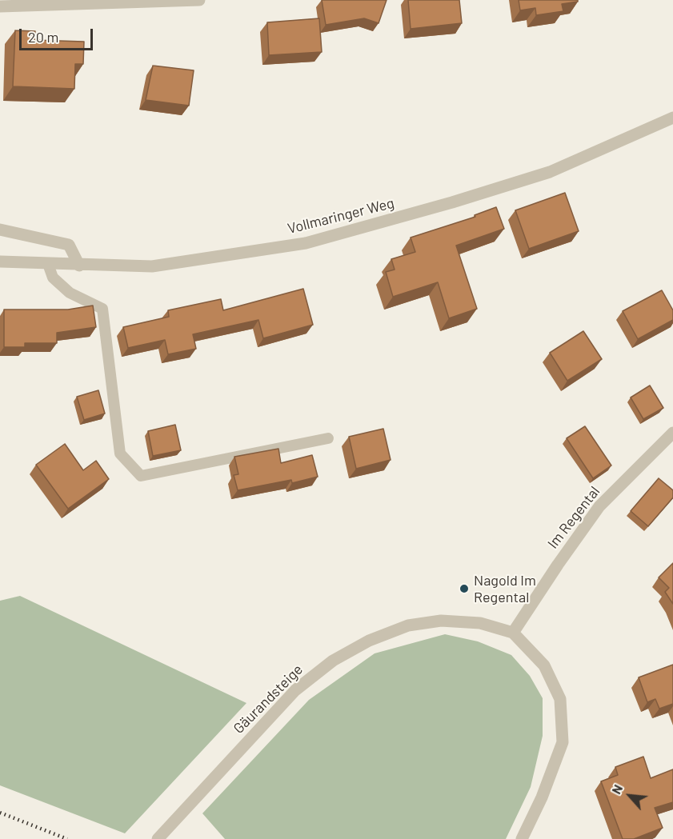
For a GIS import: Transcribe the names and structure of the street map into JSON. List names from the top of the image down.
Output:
{
  "streets": {
    "street": ["Vollmaringer Weg", "Im Regental", "Gäurandsteige"]
  },
  "crossings": [
    ["Im Regental", "Gäurandsteige"]
  ],
  "places": ["Nagold Im Regental"],
  "scale_bar": "20 m",
  "north": "top left"
}
